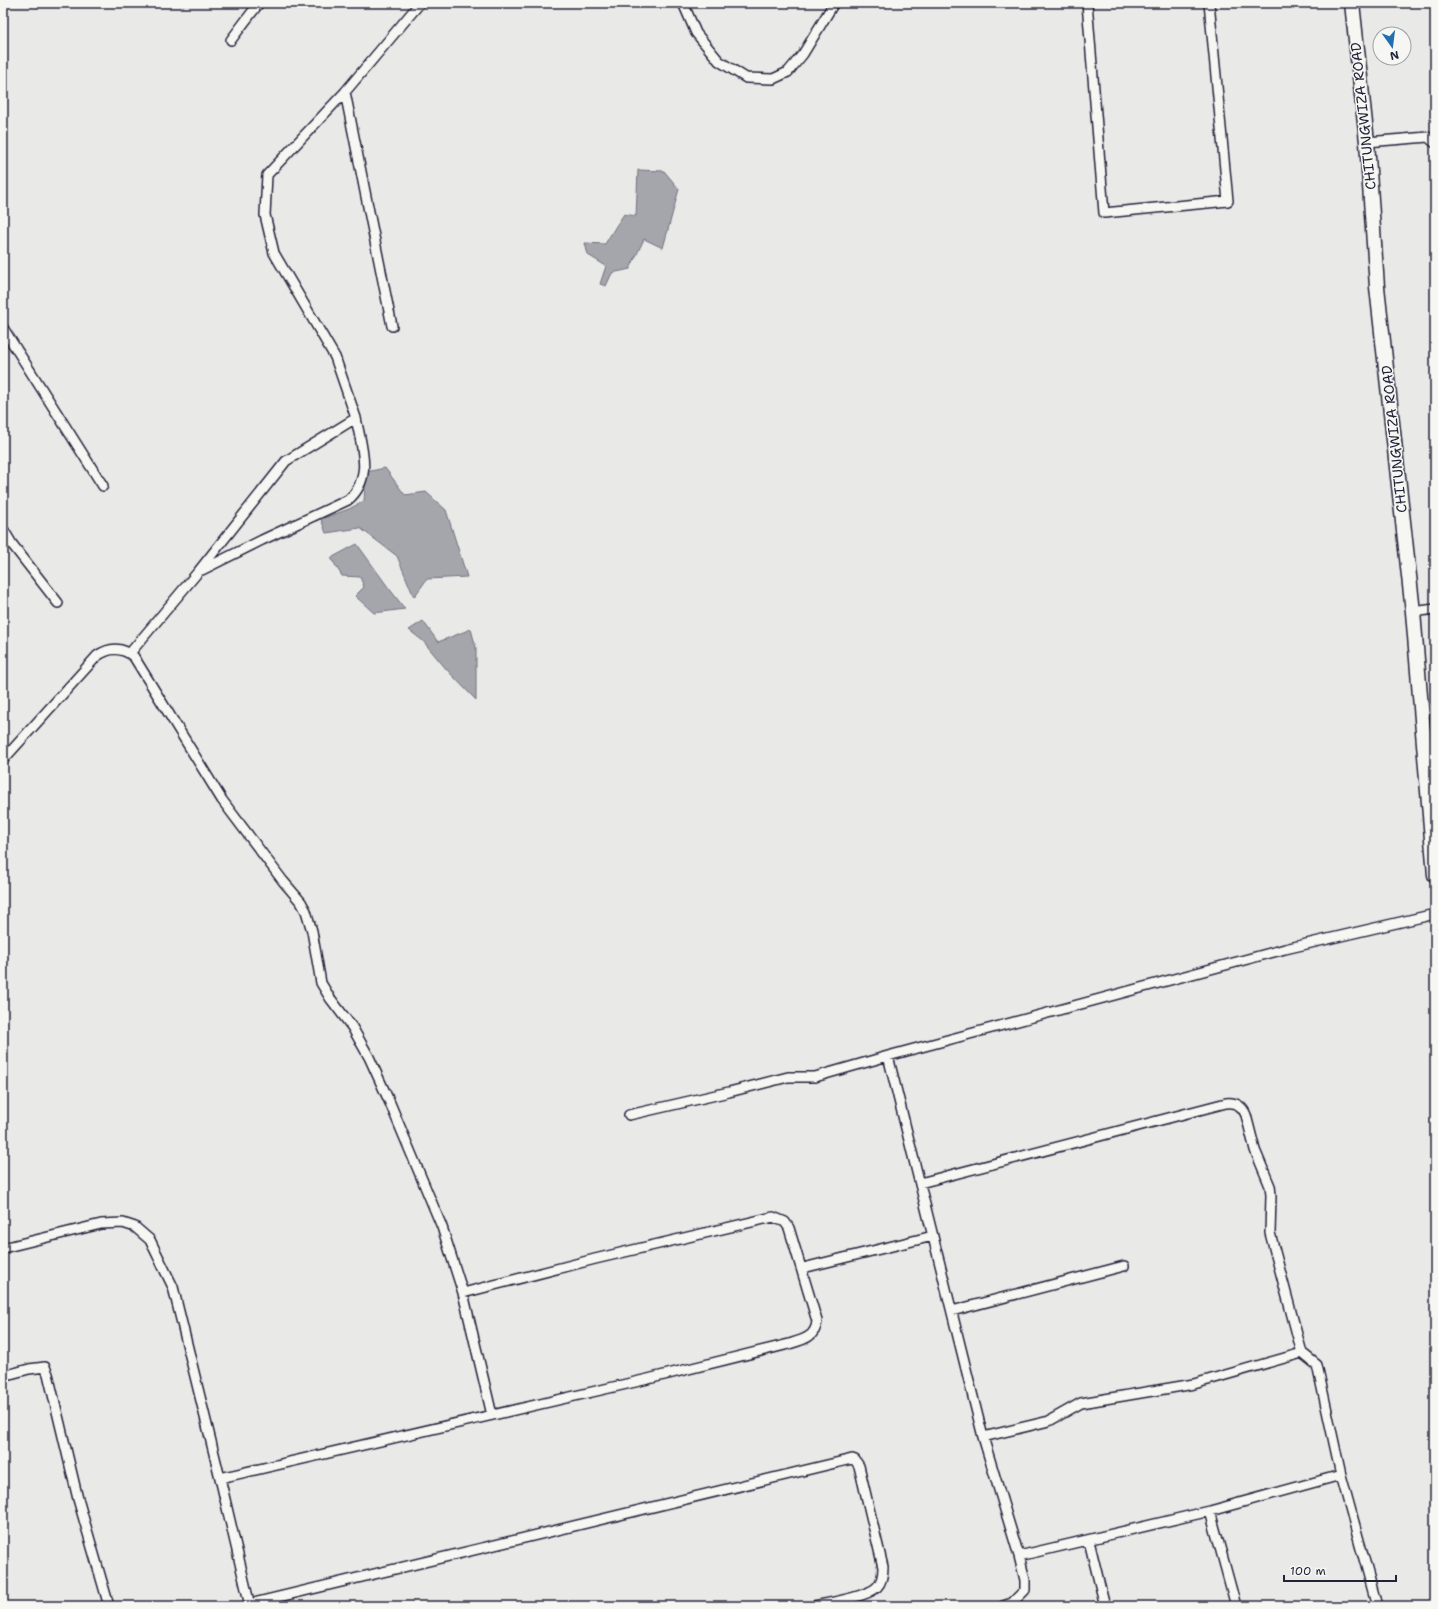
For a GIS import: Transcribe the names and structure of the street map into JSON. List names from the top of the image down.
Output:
{
  "streets": {
    "main road": ["CHITUNGWIZA ROAD"]
  },
  "scale_bar": "100 m",
  "north": "bottom"
}
